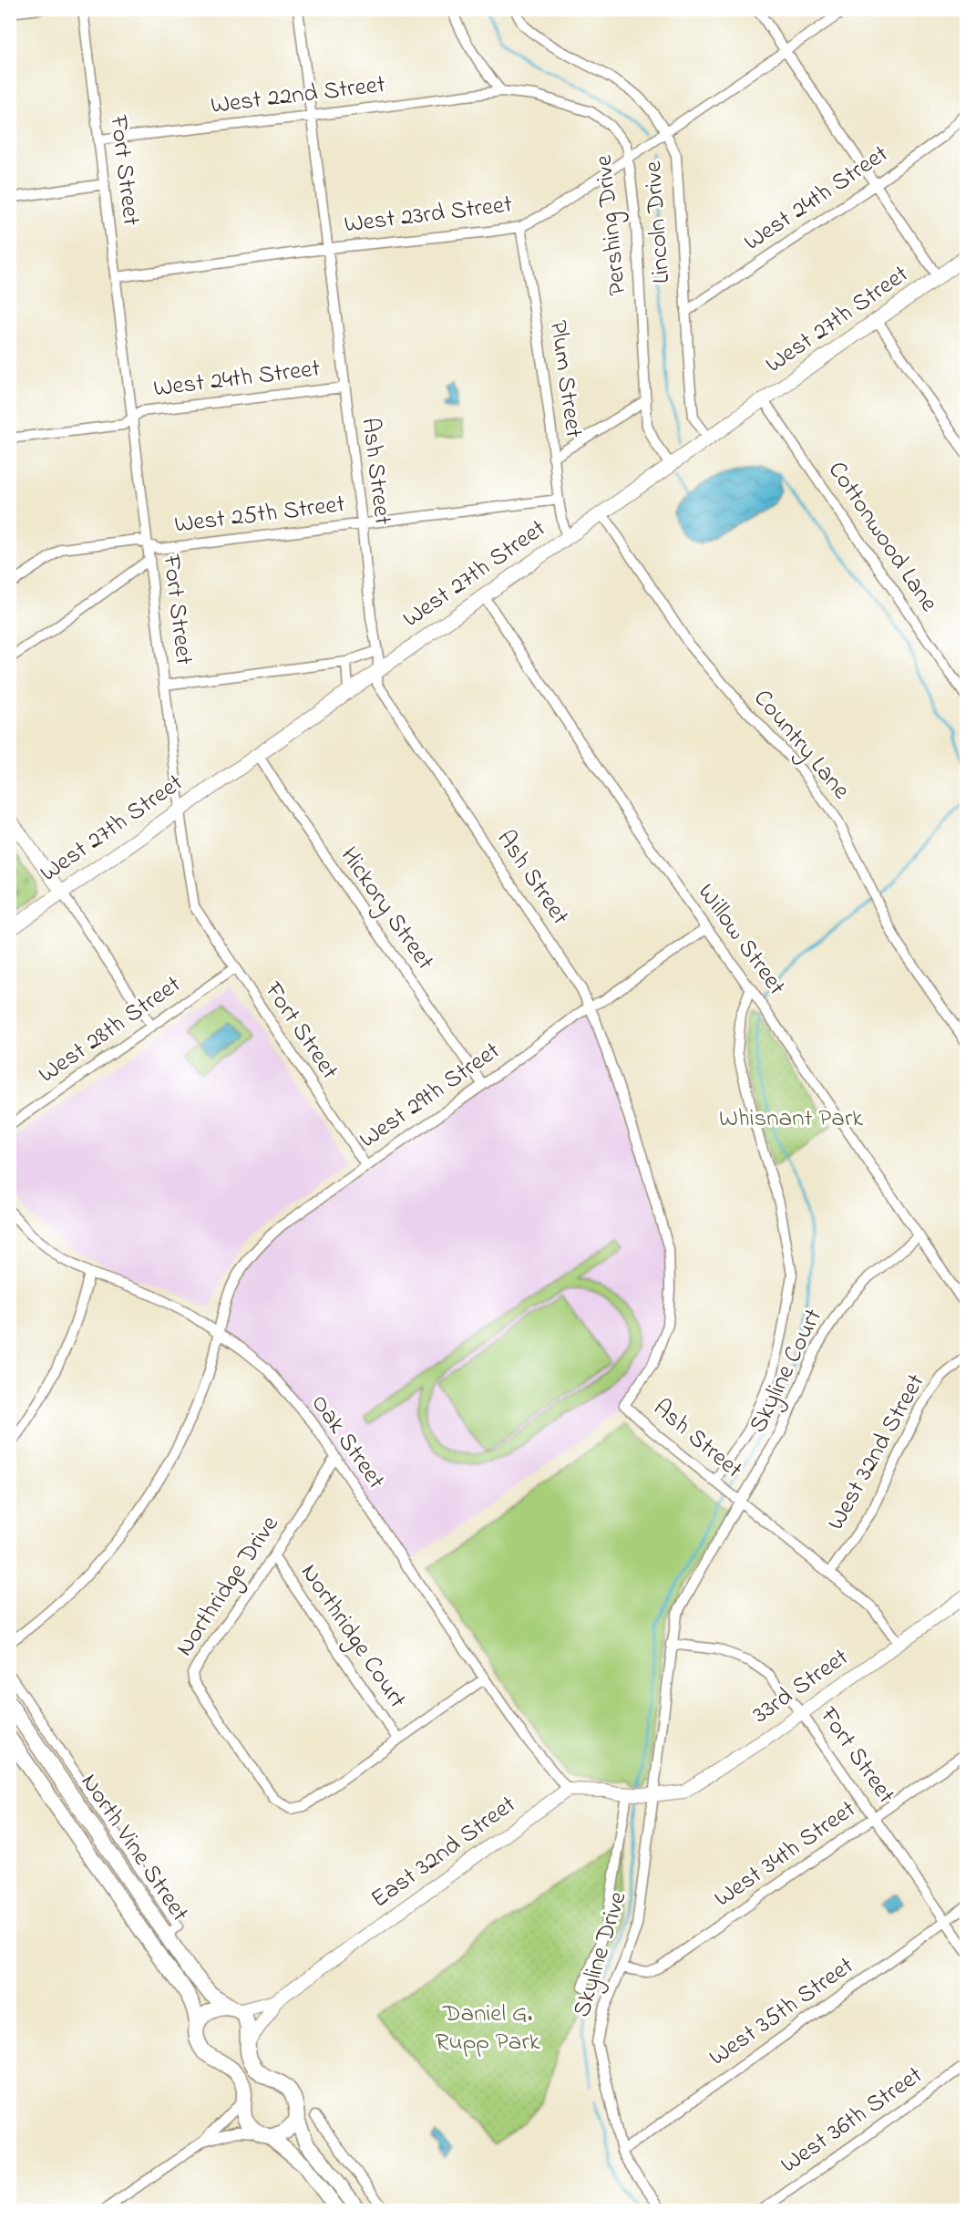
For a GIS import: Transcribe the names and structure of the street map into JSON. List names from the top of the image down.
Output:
{
  "streets": {
    "main road": ["West 27th Street", "North Vine Street"],
    "street": [
      "West 22nd Street",
      "Fort Street",
      "West 24th Street",
      "West 23rd Street",
      "Lincoln Drive",
      "Pershing Drive",
      "Plum Street",
      "Ash Street",
      "West 25th Street",
      "Cottonwood Lane",
      "Country Lane",
      "Hickory Street",
      "Willow Street",
      "West 28th Street",
      "West 29th Street",
      "Skyline Court",
      "Oak Street",
      "West 32nd Street",
      "Northridge Drive",
      "Northridge Court",
      "33rd Street",
      "East 32nd Street",
      "West 34th Street",
      "Skyline Drive",
      "West 35th Street",
      "West 36th Street"
    ]
  },
  "crossings": [
    ["West 22nd Street", "Fort Street"],
    ["West 22nd Street", "Pershing Drive"],
    ["West 22nd Street", "Ash Street"],
    ["Fort Street", "West 24th Street"],
    ["Fort Street", "West 23rd Street"],
    ["Fort Street", "West 27th Street"],
    ["Fort Street", "West 25th Street"],
    ["Fort Street", "West 28th Street"],
    ["Fort Street", "West 29th Street"],
    ["Fort Street", "Skyline Court"],
    ["Fort Street", "33rd Street"],
    ["Fort Street", "West 34th Street"],
    ["Fort Street", "West 35th Street"],
    ["West 24th Street", "Lincoln Drive"],
    ["West 24th Street", "Ash Street"],
    ["West 23rd Street", "Lincoln Drive"],
    ["West 23rd Street", "Pershing Drive"],
    ["West 23rd Street", "Plum Street"],
    ["West 23rd Street", "Ash Street"],
    ["Lincoln Drive", "West 27th Street"],
    ["Pershing Drive", "West 27th Street"],
    ["West 27th Street", "Plum Street"],
    ["West 27th Street", "Ash Street"],
    ["West 27th Street", "Cottonwood Lane"],
    ["West 27th Street", "Country Lane"],
    ["West 27th Street", "Hickory Street"],
    ["West 27th Street", "Willow Street"],
    ["Plum Street", "West 25th Street"],
    ["Ash Street", "West 25th Street"],
    ["Ash Street", "West 29th Street"],
    ["Ash Street", "Skyline Court"],
    ["Ash Street", "West 32nd Street"],
    ["Ash Street", "33rd Street"],
    ["Hickory Street", "West 29th Street"],
    ["Willow Street", "West 29th Street"],
    ["Willow Street", "Skyline Court"],
    ["West 29th Street", "Oak Street"],
    ["Skyline Court", "33rd Street"],
    ["Skyline Court", "Skyline Drive"],
    ["Oak Street", "Northridge Drive"],
    ["Oak Street", "East 32nd Street"],
    ["Northridge Drive", "Northridge Court"],
    ["33rd Street", "Skyline Drive"],
    ["North Vine Street", "East 32nd Street"],
    ["West 34th Street", "Skyline Drive"],
    ["Skyline Drive", "West 35th Street"]
  ],
  "parks": ["Whisnant Park", "Daniel G. Rupp Park"]
}
